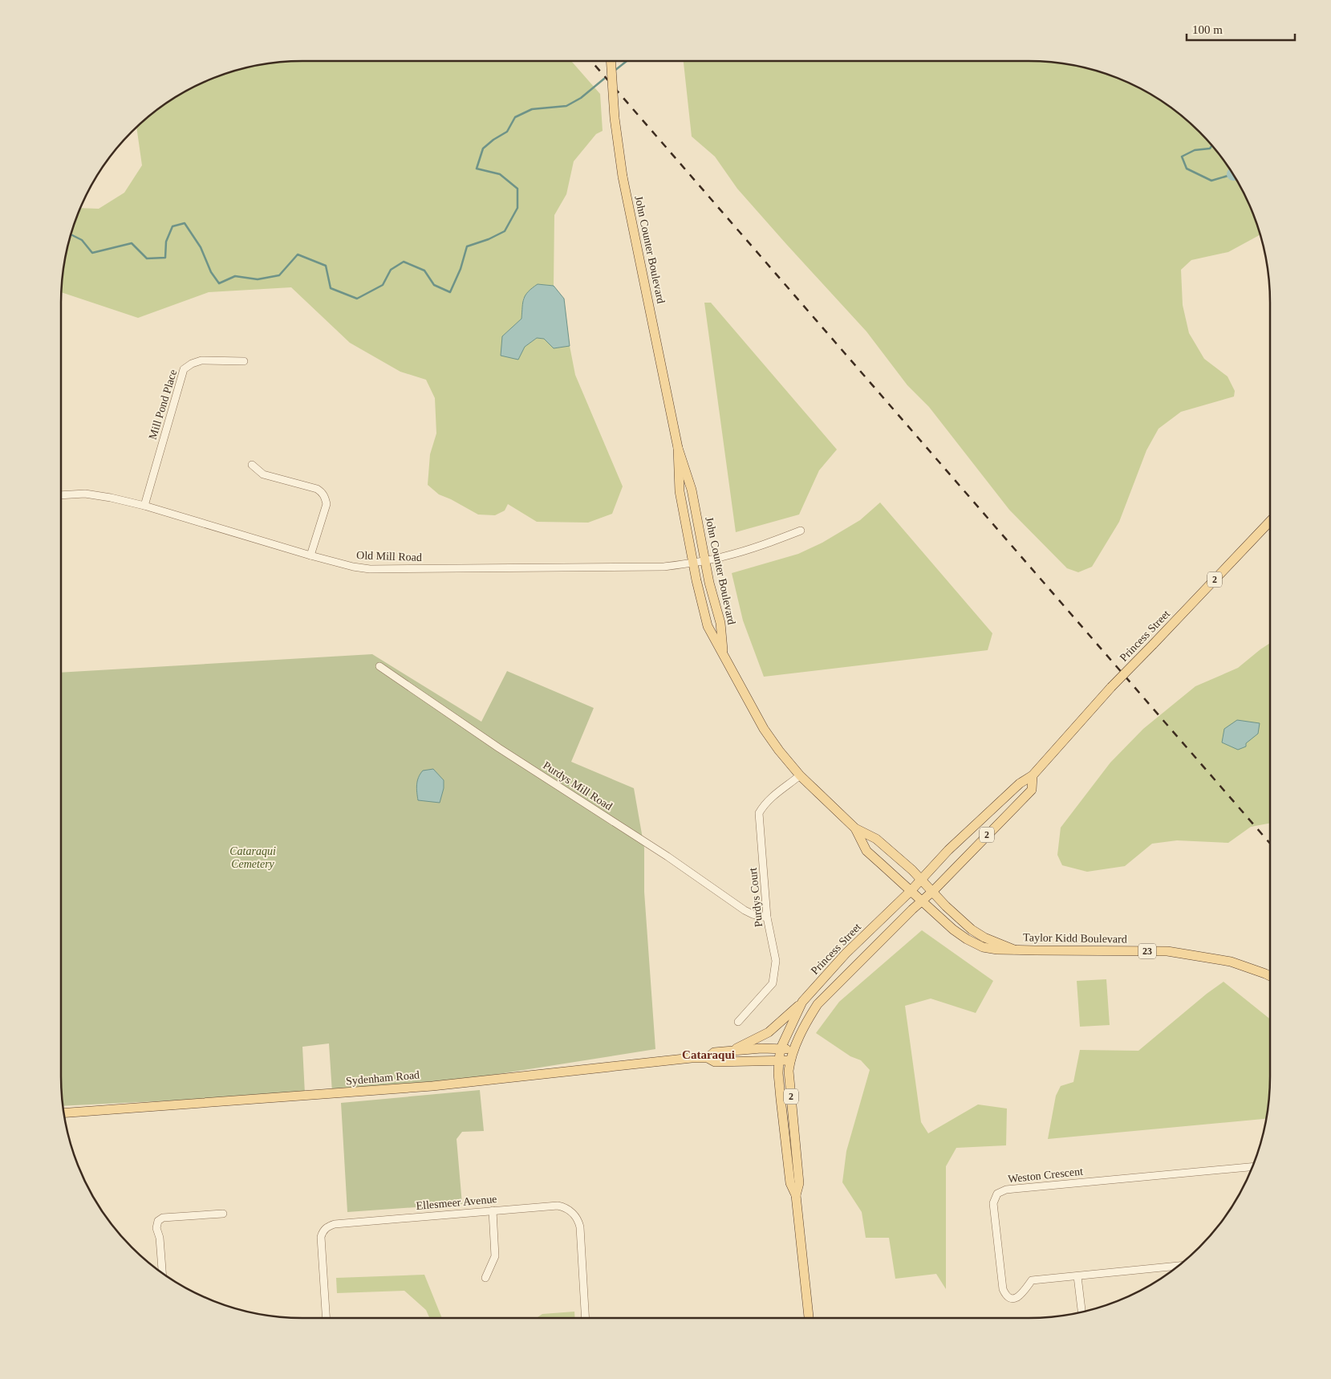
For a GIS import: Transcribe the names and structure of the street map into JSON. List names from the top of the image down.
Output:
{
  "streets": {
    "main road": [
      "John Counter Boulevard",
      "2",
      "Princess Street",
      "Taylor Kidd Boulevard",
      "23",
      "Sydenham Road"
    ],
    "street": [
      "Mill Pond Place",
      "Old Mill Road",
      "Purdys Mill Road",
      "Purdys Court",
      "Weston Crescent",
      "Ellesmeer Avenue"
    ]
  },
  "crossings": [
    ["John Counter Boulevard", "Old Mill Road"],
    ["John Counter Boulevard", "Princess Street"],
    ["John Counter Boulevard", "Purdys Court"],
    ["John Counter Boulevard", "Taylor Kidd Boulevard"],
    ["Mill Pond Place", "Old Mill Road"],
    ["Princess Street", "Taylor Kidd Boulevard"],
    ["Princess Street", "Sydenham Road"],
    ["Purdys Mill Road", "Purdys Court"]
  ],
  "districts": ["Cataraqui"],
  "parks": ["Cataraqui Cemetery"],
  "scale_bar": "100 m"
}
